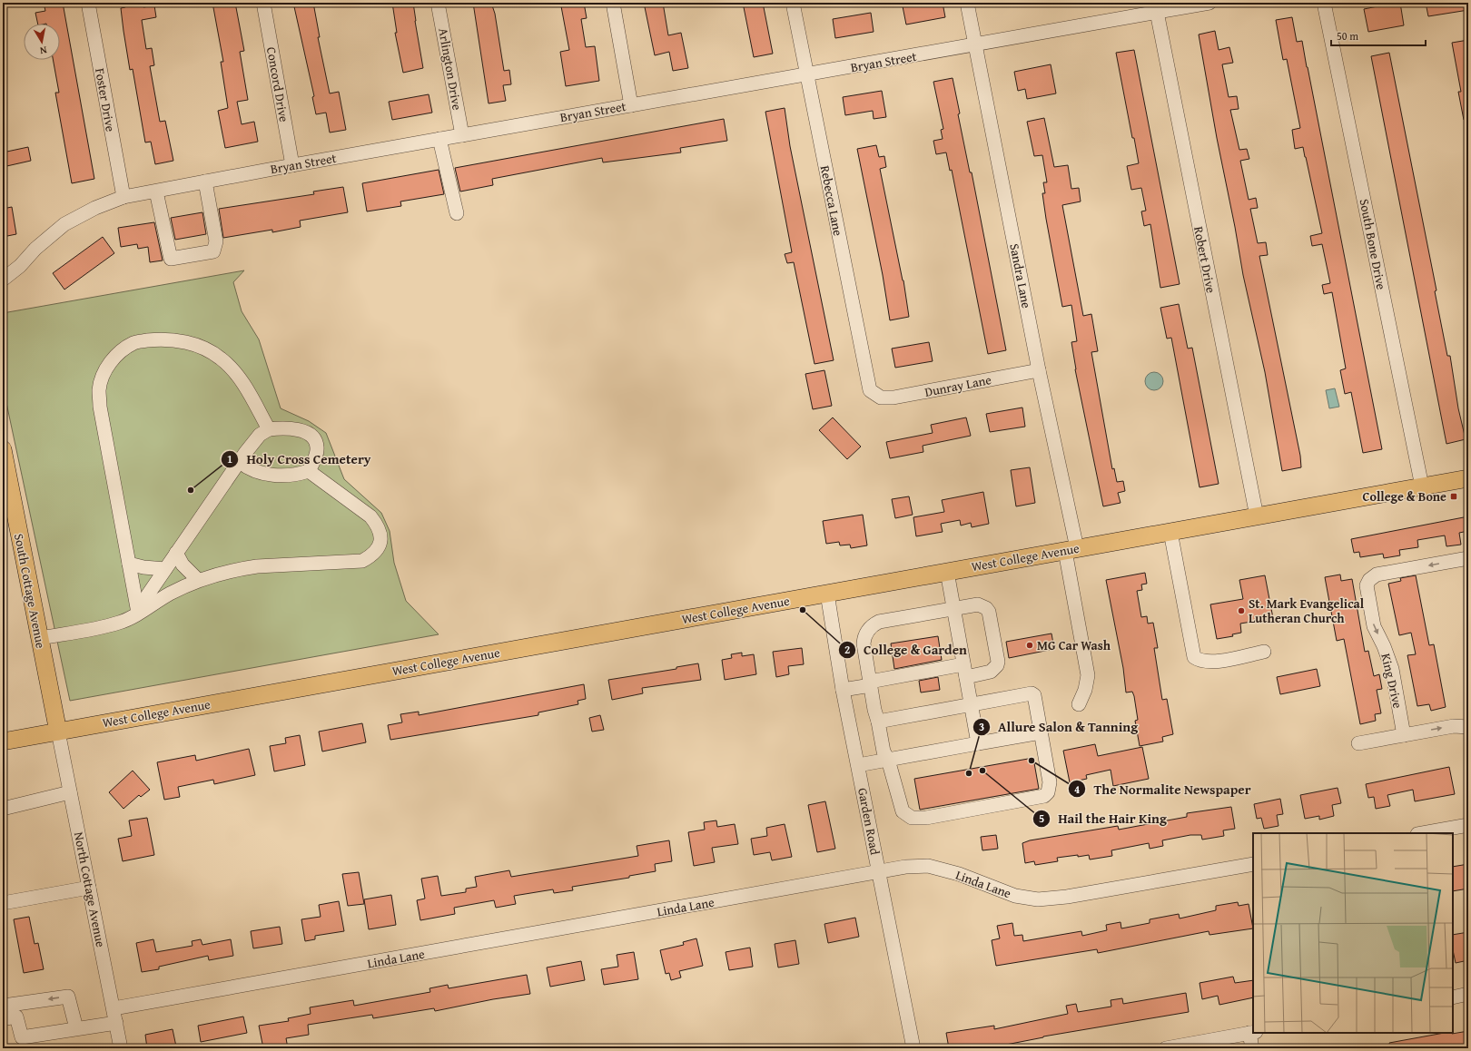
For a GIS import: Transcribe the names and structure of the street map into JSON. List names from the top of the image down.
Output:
{
  "streets": {
    "main road": ["West College Avenue", "South Cottage Avenue"],
    "street": [
      "Bryan Street",
      "Arlington Drive",
      "Concord Drive",
      "Foster Drive",
      "Rebecca Lane",
      "South Bone Drive",
      "Robert Drive",
      "Sandra Lane",
      "Dunray Lane",
      "King Drive",
      "Garden Road",
      "Linda Lane",
      "North Cottage Avenue"
    ]
  },
  "crossings": [
    ["Bryan Street", "Arlington Drive"],
    ["Bryan Street", "Concord Drive"],
    ["Bryan Street", "Foster Drive"],
    ["Bryan Street", "Rebecca Lane"],
    ["Bryan Street", "Robert Drive"],
    ["Bryan Street", "Sandra Lane"],
    ["Rebecca Lane", "Dunray Lane"],
    ["South Bone Drive", "West College Avenue"],
    ["Robert Drive", "West College Avenue"],
    ["Sandra Lane", "Dunray Lane"],
    ["Sandra Lane", "West College Avenue"],
    ["West College Avenue", "South Cottage Avenue"],
    ["West College Avenue", "Garden Road"],
    ["West College Avenue", "North Cottage Avenue"],
    ["South Cottage Avenue", "North Cottage Avenue"],
    ["Garden Road", "Linda Lane"],
    ["Linda Lane", "North Cottage Avenue"]
  ],
  "places": {
    "other": [
      "Holy Cross Cemetery",
      "College & Garden",
      "St. Mark Evangelical Lutheran Church",
      "MG Car Wash",
      "The Normalite Newspaper",
      "Hail the Hair King",
      "Allure Salon & Tanning"
    ],
    "transit": ["College & Bone"]
  },
  "scale_bar": "50 m",
  "north": "bottom"
}
